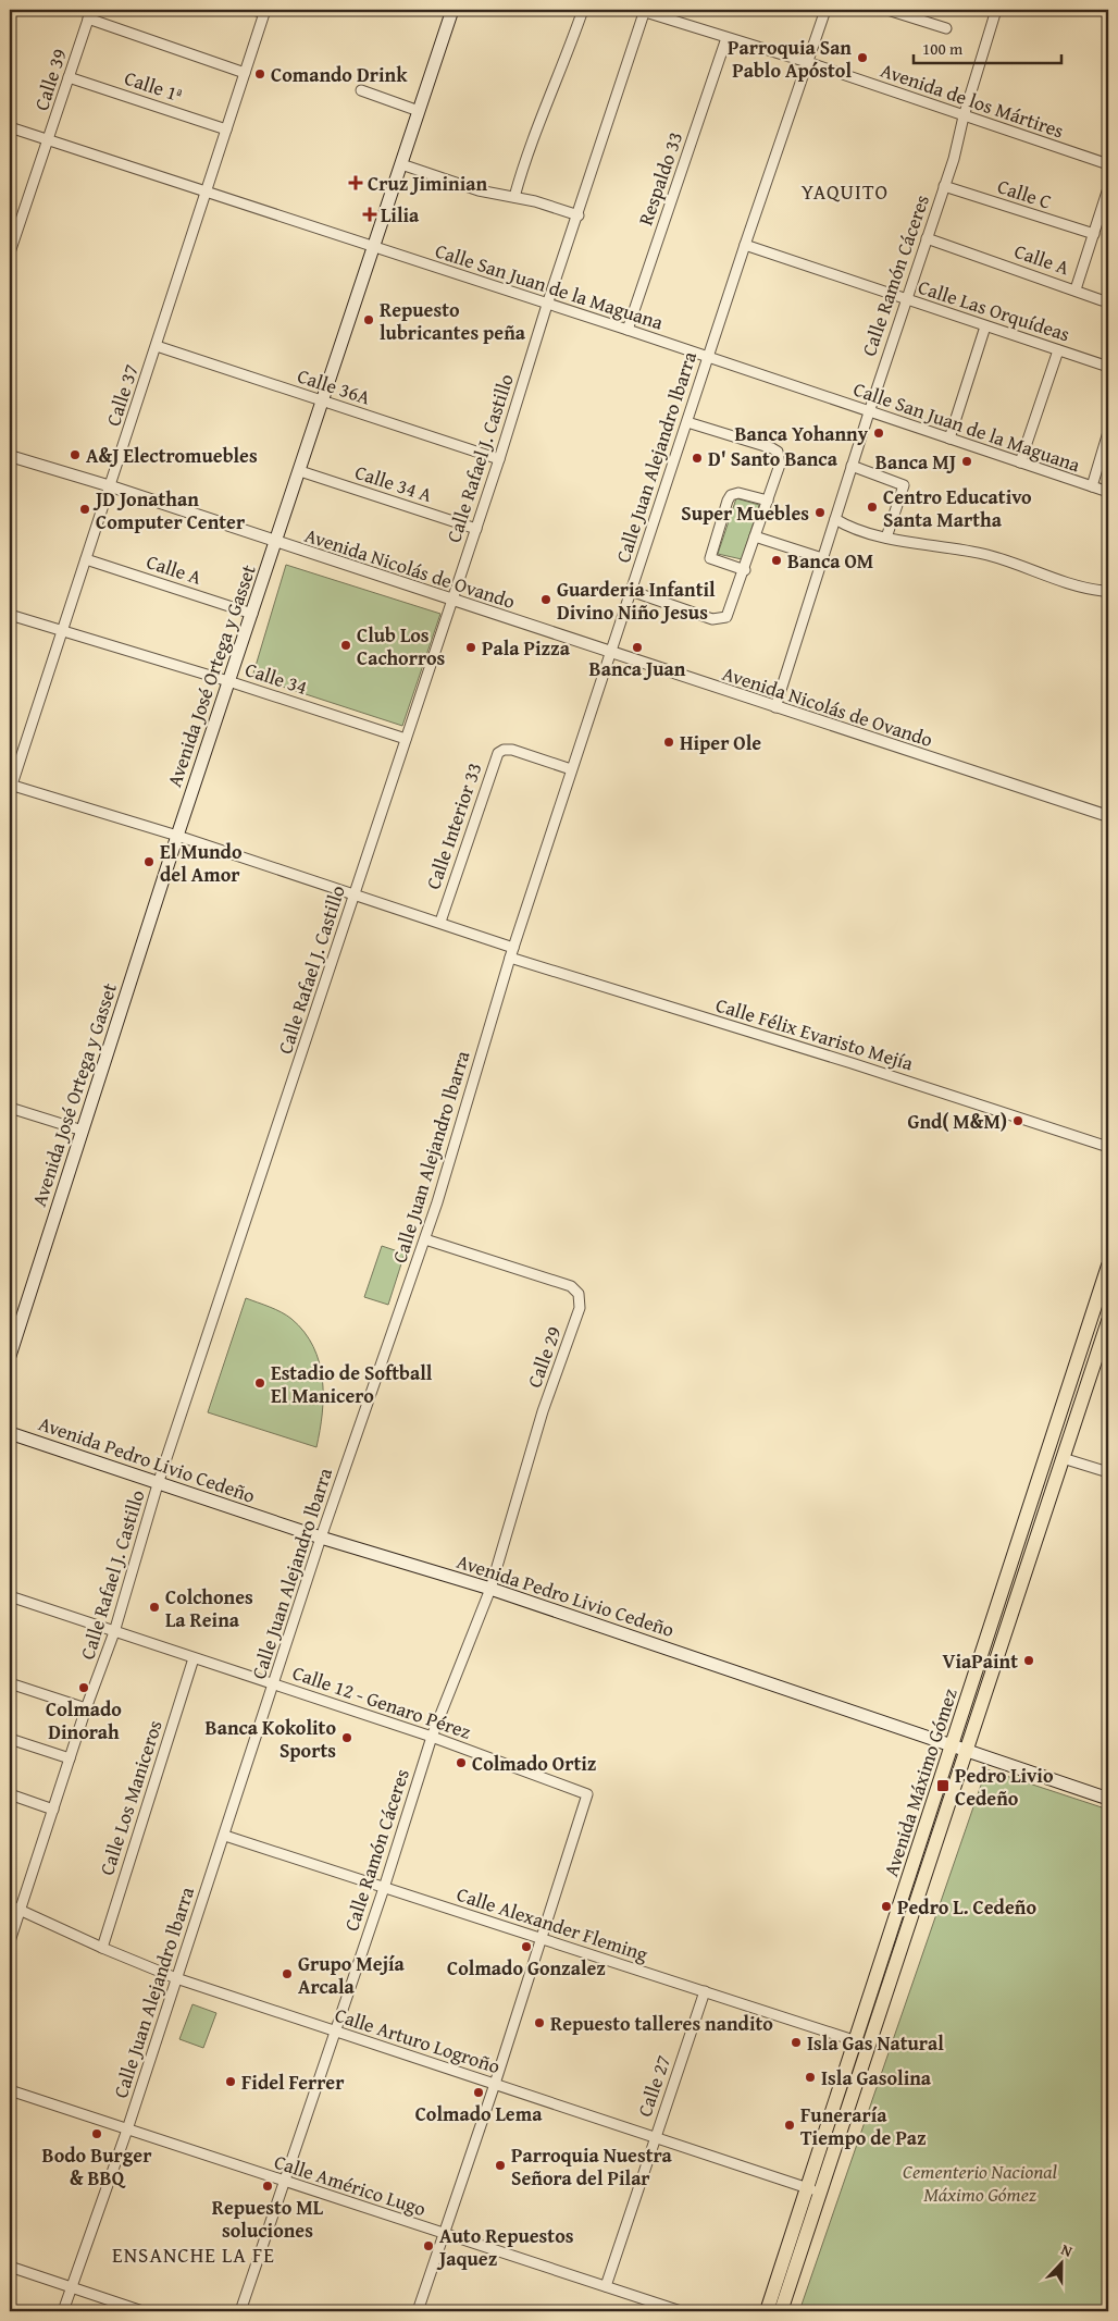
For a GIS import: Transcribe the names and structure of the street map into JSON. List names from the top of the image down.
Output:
{
  "streets": {
    "main road": ["Avenida José Ortega y Gasset", "Avenida Pedro Livio Cedeño", "Avenida Máximo Gómez"],
    "street": [
      "Calle 39",
      "Calle 1ª",
      "Avenida de los Mártires",
      "Respaldo 33",
      "Calle C",
      "Calle A",
      "Calle Ramón Cáceres",
      "Calle San Juan de la Maguana",
      "Calle Las Orquídeas",
      "Calle 36A",
      "Calle 37",
      "Calle Juan Alejandro lbarra",
      "Calle Rafael J. Castillo",
      "Calle 34 A",
      "Avenida Nicolás de Ovando",
      "Calle 34",
      "Calle Interior 33",
      "Calle Félix Evaristo Mejía",
      "Calle 29",
      "Calle 12 - Genaro Pérez",
      "Calle Los Maniceros",
      "Calle Alexander Fleming",
      "Calle Arturo Logroño",
      "Calle 27",
      "Calle Américo Lugo"
    ]
  },
  "crossings": [
    ["Calle 39", "Calle 1ª"],
    ["Calle 39", "Calle San Juan de la Maguana"],
    ["Calle 1ª", "Calle 37"],
    ["Avenida de los Mártires", "Respaldo 33"],
    ["Avenida de los Mártires", "Calle Ramón Cáceres"],
    ["Avenida de los Mártires", "Calle Juan Alejandro lbarra"],
    ["Avenida de los Mártires", "Calle Rafael J. Castillo"],
    ["Respaldo 33", "Calle San Juan de la Maguana"],
    ["Calle C", "Calle A"],
    ["Calle C", "Calle Ramón Cáceres"],
    ["Calle A", "Calle Ramón Cáceres"],
    ["Calle A", "Calle 37"],
    ["Calle A", "Avenida José Ortega y Gasset"],
    ["Calle Ramón Cáceres", "Calle San Juan de la Maguana"],
    ["Calle Ramón Cáceres", "Calle Las Orquídeas"],
    ["Calle Ramón Cáceres", "Avenida Nicolás de Ovando"],
    ["Calle Ramón Cáceres", "Calle 29"],
    ["Calle Ramón Cáceres", "Avenida Pedro Livio Cedeño"],
    ["Calle Ramón Cáceres", "Calle 12 - Genaro Pérez"],
    ["Calle Ramón Cáceres", "Calle Alexander Fleming"],
    ["Calle Ramón Cáceres", "Calle Arturo Logroño"],
    ["Calle Ramón Cáceres", "Calle Américo Lugo"],
    ["Calle San Juan de la Maguana", "Calle 37"],
    ["Calle San Juan de la Maguana", "Calle Juan Alejandro lbarra"],
    ["Calle San Juan de la Maguana", "Calle Rafael J. Castillo"],
    ["Calle San Juan de la Maguana", "Avenida José Ortega y Gasset"],
    ["Calle Las Orquídeas", "Calle Juan Alejandro lbarra"],
    ["Calle 36A", "Calle 37"],
    ["Calle 36A", "Calle Rafael J. Castillo"],
    ["Calle 36A", "Avenida José Ortega y Gasset"],
    ["Calle 37", "Avenida Nicolás de Ovando"],
    ["Calle 37", "Calle 34"],
    ["Calle Juan Alejandro lbarra", "Avenida Nicolás de Ovando"],
    ["Calle Juan Alejandro lbarra", "Calle Interior 33"],
    ["Calle Juan Alejandro lbarra", "Calle Félix Evaristo Mejía"],
    ["Calle Juan Alejandro lbarra", "Calle 29"],
    ["Calle Juan Alejandro lbarra", "Avenida Pedro Livio Cedeño"],
    ["Calle Juan Alejandro lbarra", "Calle 12 - Genaro Pérez"],
    ["Calle Juan Alejandro lbarra", "Calle Alexander Fleming"],
    ["Calle Juan Alejandro lbarra", "Calle Arturo Logroño"],
    ["Calle Juan Alejandro lbarra", "Calle Américo Lugo"],
    ["Calle Rafael J. Castillo", "Calle 34 A"],
    ["Calle Rafael J. Castillo", "Avenida Nicolás de Ovando"],
    ["Calle Rafael J. Castillo", "Calle 34"],
    ["Calle Rafael J. Castillo", "Avenida Pedro Livio Cedeño"],
    ["Calle Rafael J. Castillo", "Calle 12 - Genaro Pérez"],
    ["Calle Rafael J. Castillo", "Calle Arturo Logroño"],
    ["Calle 34 A", "Avenida José Ortega y Gasset"],
    ["Avenida Nicolás de Ovando", "Avenida José Ortega y Gasset"],
    ["Avenida José Ortega y Gasset", "Calle 34"],
    ["Calle 29", "Avenida Pedro Livio Cedeño"],
    ["Avenida Pedro Livio Cedeño", "Avenida Máximo Gómez"],
    ["Calle 12 - Genaro Pérez", "Calle Los Maniceros"],
    ["Calle 12 - Genaro Pérez", "Calle Alexander Fleming"],
    ["Avenida Máximo Gómez", "Calle Alexander Fleming"],
    ["Avenida Máximo Gómez", "Calle Arturo Logroño"],
    ["Calle Los Maniceros", "Calle Arturo Logroño"],
    ["Calle Alexander Fleming", "Calle 27"],
    ["Calle Arturo Logroño", "Calle 27"],
    ["Calle 27", "Calle Américo Lugo"]
  ],
  "districts": ["YAQUITO", "ENSANCHE LA FE"],
  "parks": ["Cementerio Nacional Máximo Gómez"],
  "places": {
    "other": [
      "Parroquia San Pablo Apóstol",
      "Comando Drink",
      "Repuesto lubricantes peña",
      "Banca Yohanny",
      "A&J Electromuebles",
      "D' Santo Banca",
      "Banca MJ",
      "Centro Educativo Santa Martha",
      "JD Jonathan Computer Center",
      "Super Muebles",
      "Banca OM",
      "Guarderia Infantil Divino Niño Jesus",
      "Club Los Cachorros",
      "Pala Pizza",
      "Banca Juan",
      "Hiper Ole",
      "El Mundo del Amor",
      "Gnd( M&M)",
      "Estadio de Softball El Manicero",
      "Colchones La Reina",
      "ViaPaint",
      "Colmado Dinorah",
      "Banca Kokolito Sports",
      "Colmado Ortiz",
      "Pedro L. Cedeño",
      "Colmado Gonzalez",
      "Grupo Mejía Arcala",
      "Repuesto talleres nandito",
      "Isla Gas Natural",
      "Isla Gasolina",
      "Fidel Ferrer",
      "Colmado Lema",
      "Funeraría Tiempo de Paz",
      "Bodo Burger & BBQ",
      "Parroquia Nuestra Señora del Pilar",
      "Repuesto ML soluciones",
      "Auto Repuestos Jaquez"
    ],
    "health": ["Cruz Jiminian", "Lilia"],
    "transit": ["Pedro Livio Cedeño"]
  },
  "scale_bar": "100 m",
  "north": "top"
}
